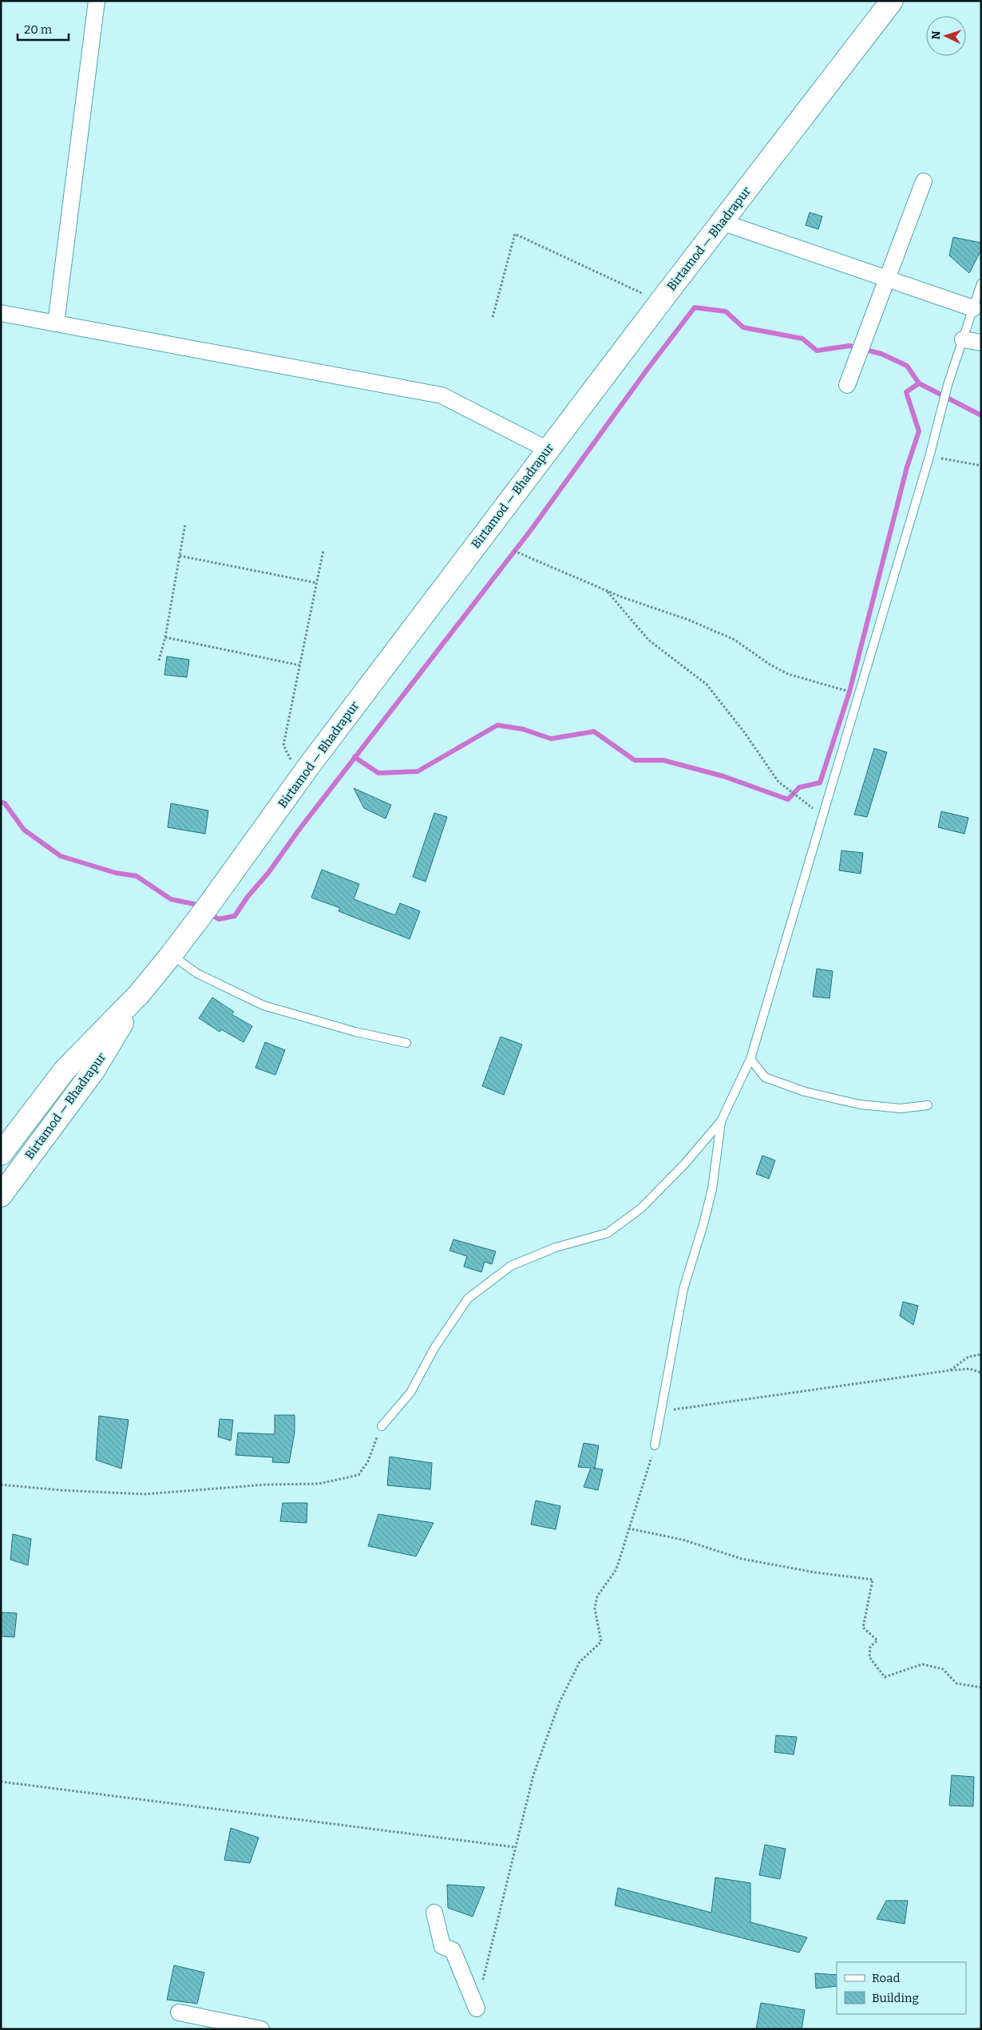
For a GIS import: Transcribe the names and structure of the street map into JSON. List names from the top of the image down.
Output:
{
  "streets": {
    "main road": ["Birtamod — Bhadrapur"]
  },
  "legend": ["Road", "Building"],
  "scale_bar": "20 m",
  "north": "left"
}
